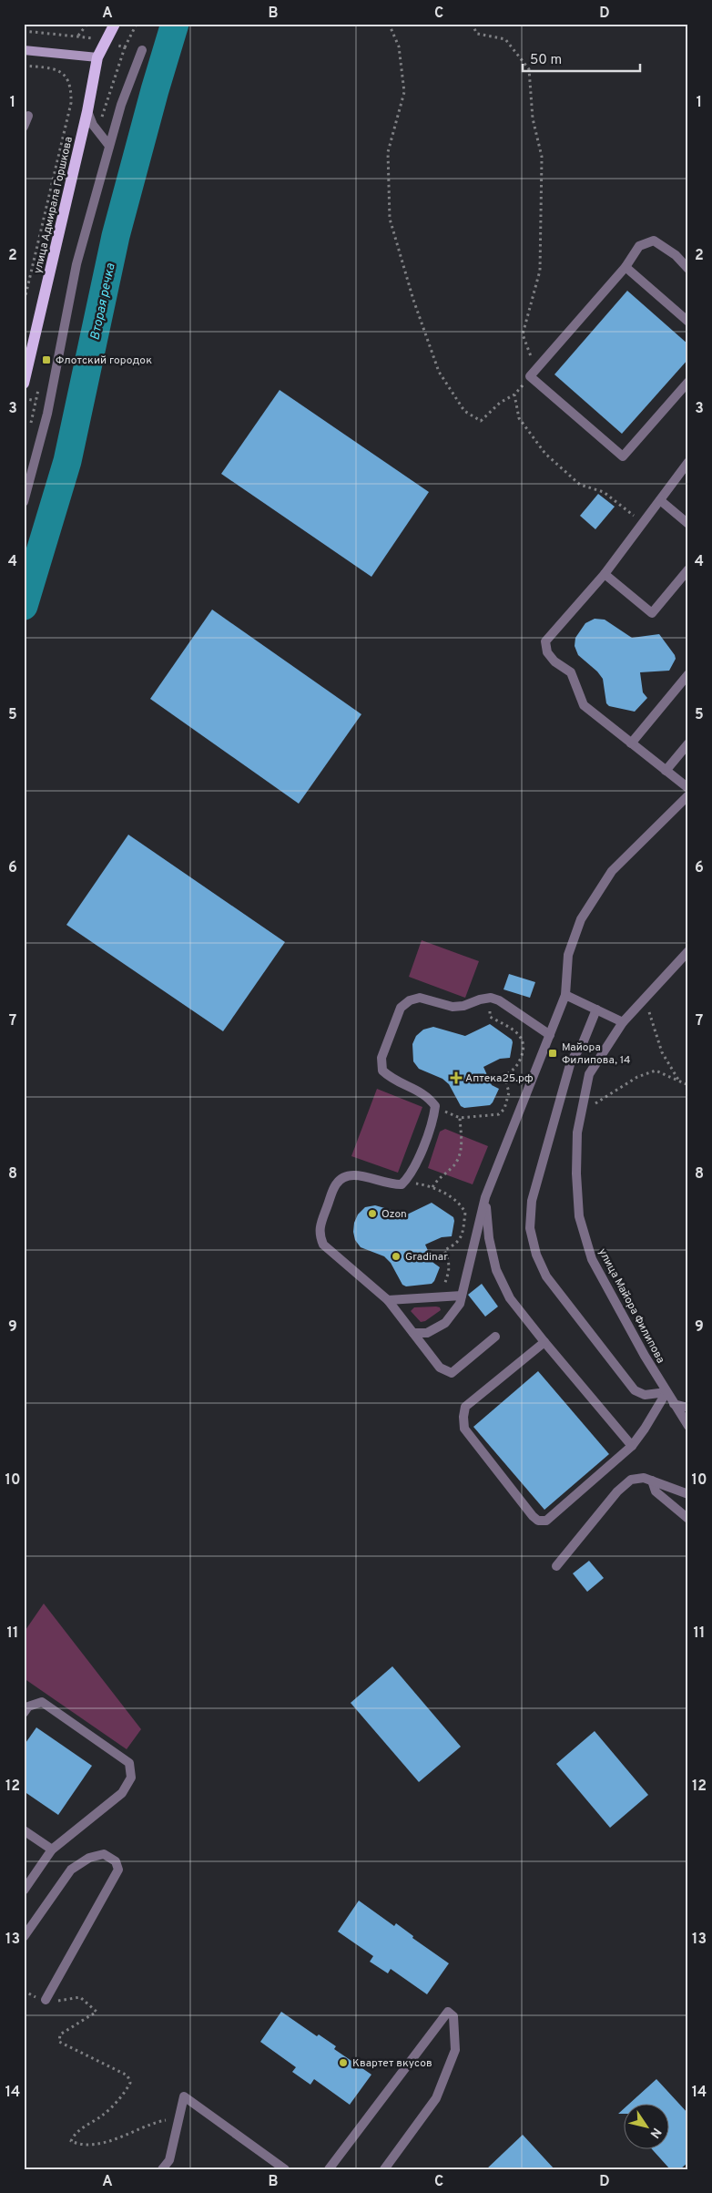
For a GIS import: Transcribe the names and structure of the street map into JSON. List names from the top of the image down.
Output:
{
  "streets": {
    "main road": ["улица Адмирала Горшкова"],
    "street": ["улица Майора Филипова"]
  },
  "water": ["Вторая речка"],
  "places": {
    "transit": ["Флотский городок", "Майора Филипова, 14"],
    "health": ["Аптека25.рф"],
    "other": ["Ozon", "Gradinar", "Квартет вкусов"]
  },
  "scale_bar": "50 m",
  "north": "bottom right",
  "grid": {
    "columns": [
      "A",
      "B",
      "C",
      "D"
    ],
    "rows": [
      "1",
      "2",
      "3",
      "4",
      "5",
      "6",
      "7",
      "8",
      "9",
      "10",
      "11",
      "12",
      "13",
      "14"
    ]
  }
}
